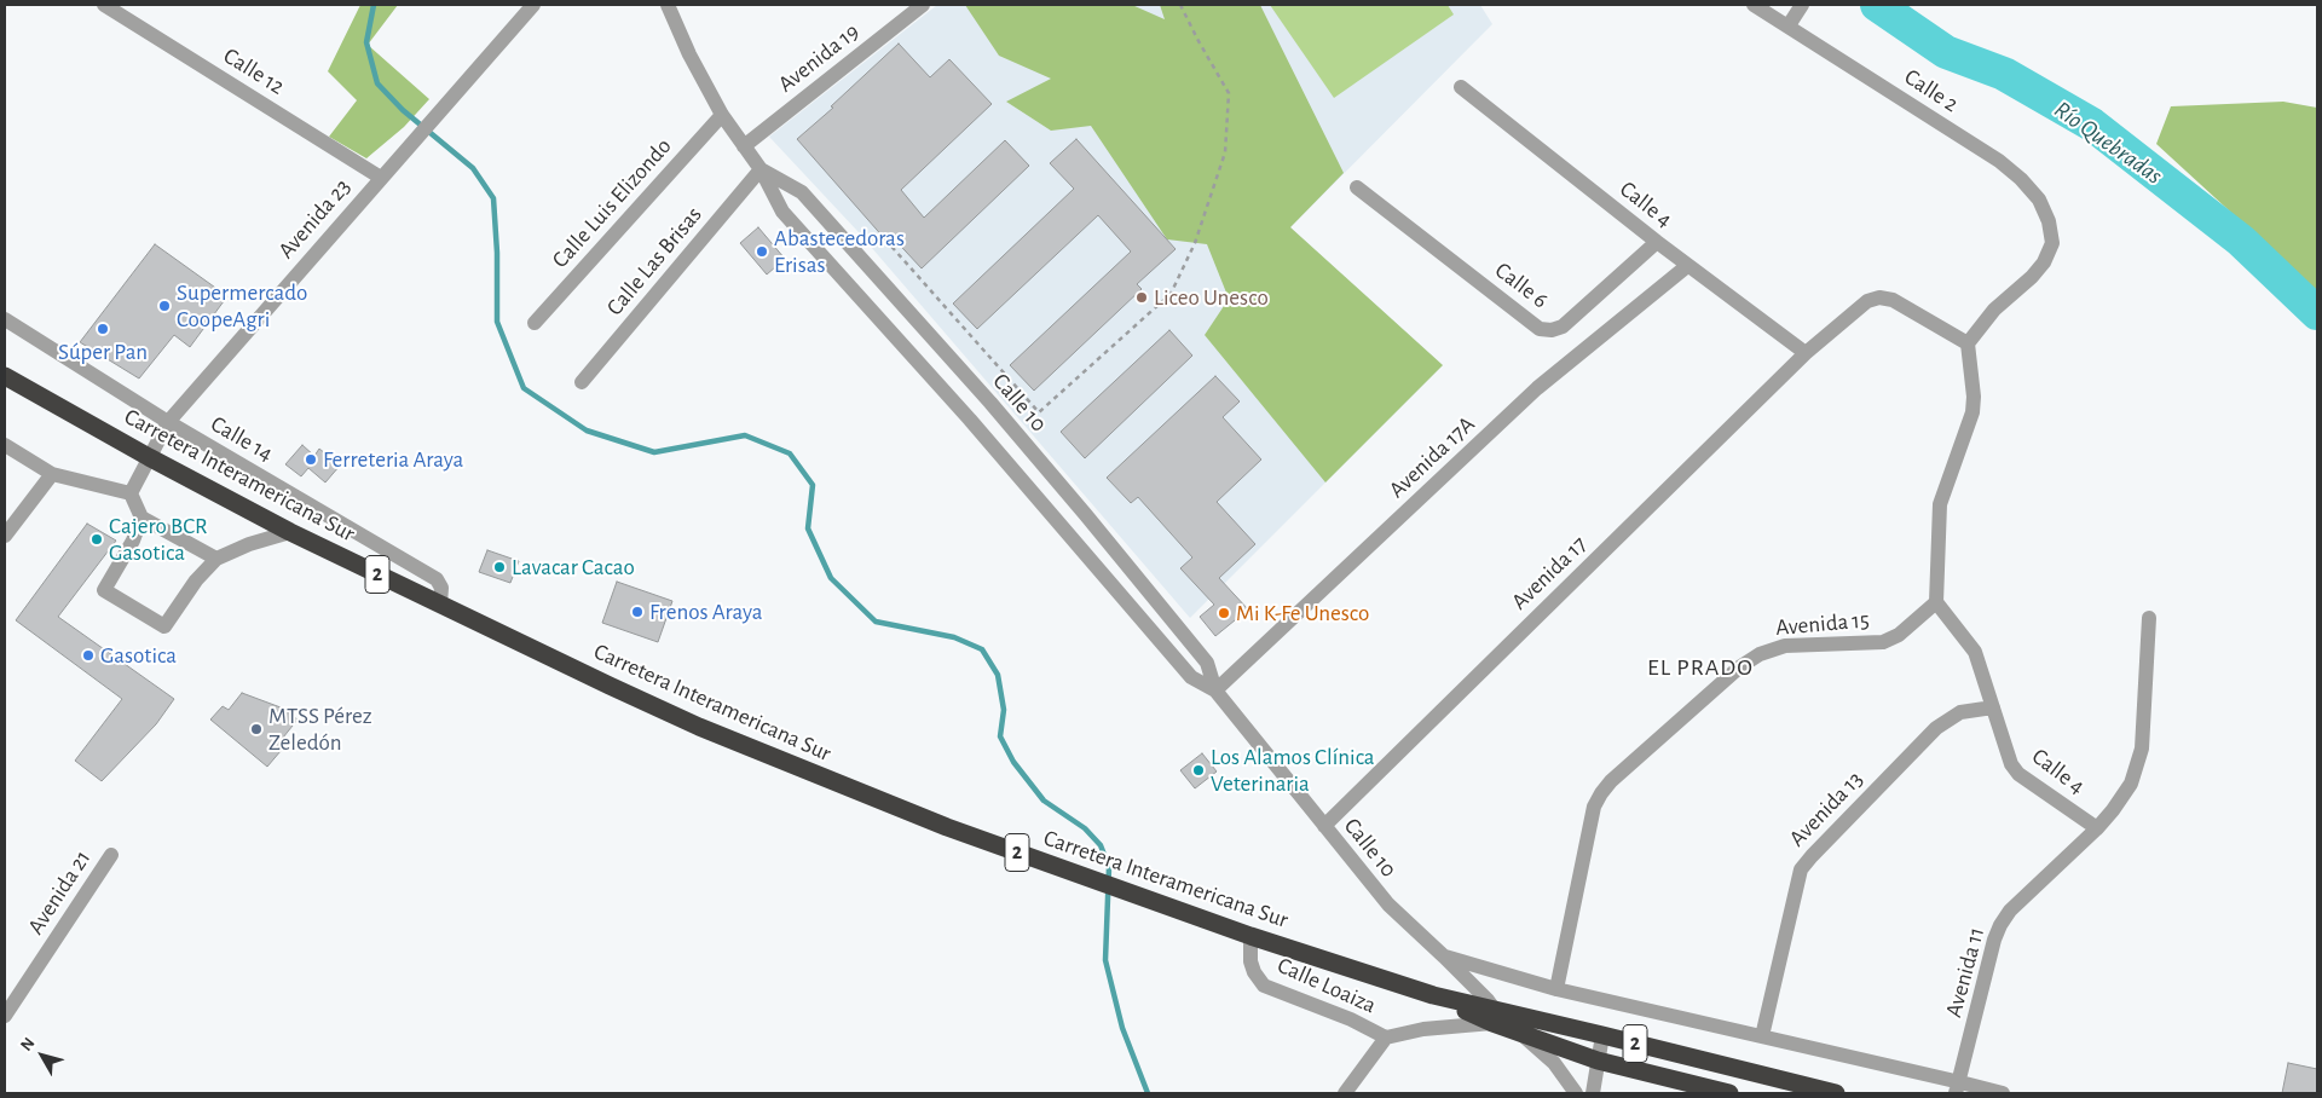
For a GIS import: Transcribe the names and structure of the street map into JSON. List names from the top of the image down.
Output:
{
  "streets": {
    "highway": ["Carretera Interamericana Sur", "2"],
    "street": [
      "Avenida 19",
      "Calle 12",
      "Calle 2",
      "Calle Luis Elizondo",
      "Calle 4",
      "Avenida 23",
      "Calle Las Brisas",
      "Calle 6",
      "Calle 10",
      "Calle 14",
      "Avenida 17A",
      "Avenida 17",
      "Avenida 15",
      "Avenida 13",
      "Avenida 21",
      "Avenida 11",
      "Calle Loaiza"
    ]
  },
  "crossings": [
    ["Avenida 19", "Calle 10"],
    ["Calle 12", "Avenida 23"],
    ["Calle 2", "Avenida 17"],
    ["Calle Luis Elizondo", "Calle 10"],
    ["Calle 4", "Calle 6"],
    ["Calle 4", "Avenida 17A"],
    ["Calle 4", "Avenida 17"],
    ["Calle 4", "Avenida 15"],
    ["Calle 4", "Avenida 13"],
    ["Calle 4", "Avenida 11"],
    ["Avenida 23", "Calle 14"],
    ["Avenida 23", "Carretera Interamericana Sur"],
    ["Calle Las Brisas", "Calle 10"],
    ["Calle 10", "Avenida 17A"],
    ["Calle 10", "Carretera Interamericana Sur"],
    ["Calle 10", "Avenida 17"],
    ["Calle 10", "Calle Loaiza"],
    ["Calle 14", "Carretera Interamericana Sur"],
    ["Carretera Interamericana Sur", "Calle Loaiza"]
  ],
  "districts": ["EL PRADO"],
  "water": ["Río Quebradas"],
  "places": [
    "Abastecedoras Erisas",
    "Liceo Unesco",
    "Supermercado CoopeAgri",
    "Súper Pan",
    "Ferreteria Araya",
    "Cajero BCR Gasotica",
    "Lavacar Cacao",
    "Frenos Araya",
    "Mi K-Fe Unesco",
    "Gasotica",
    "MTSS Pérez Zeledón",
    "Los Alamos Clínica Veterinaria"
  ],
  "north": "top left"
}
